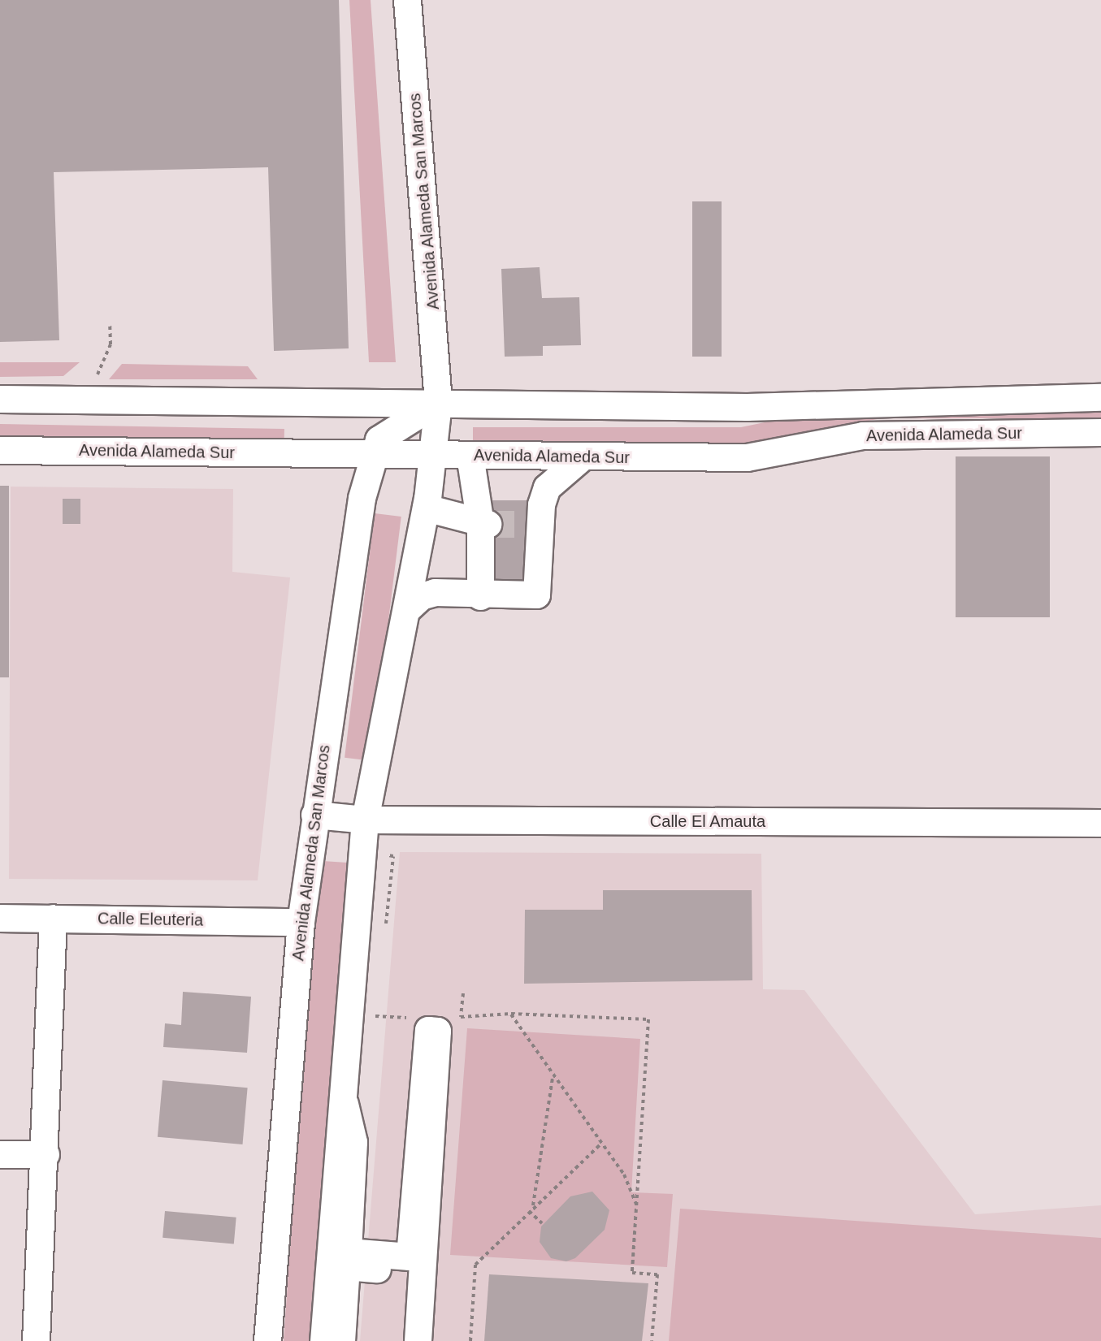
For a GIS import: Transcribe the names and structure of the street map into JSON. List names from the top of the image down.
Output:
{
  "streets": {
    "main road": [
      "Avenida Alameda San Marcos",
      "Avenida Alameda Sur",
      "Calle El Amauta",
      "Calle Eleuteria"
    ]
  },
  "crossings": [
    ["Avenida Alameda San Marcos", "Avenida Alameda Sur"],
    ["Avenida Alameda San Marcos", "Calle El Amauta"],
    ["Avenida Alameda San Marcos", "Calle Eleuteria"]
  ]
}
